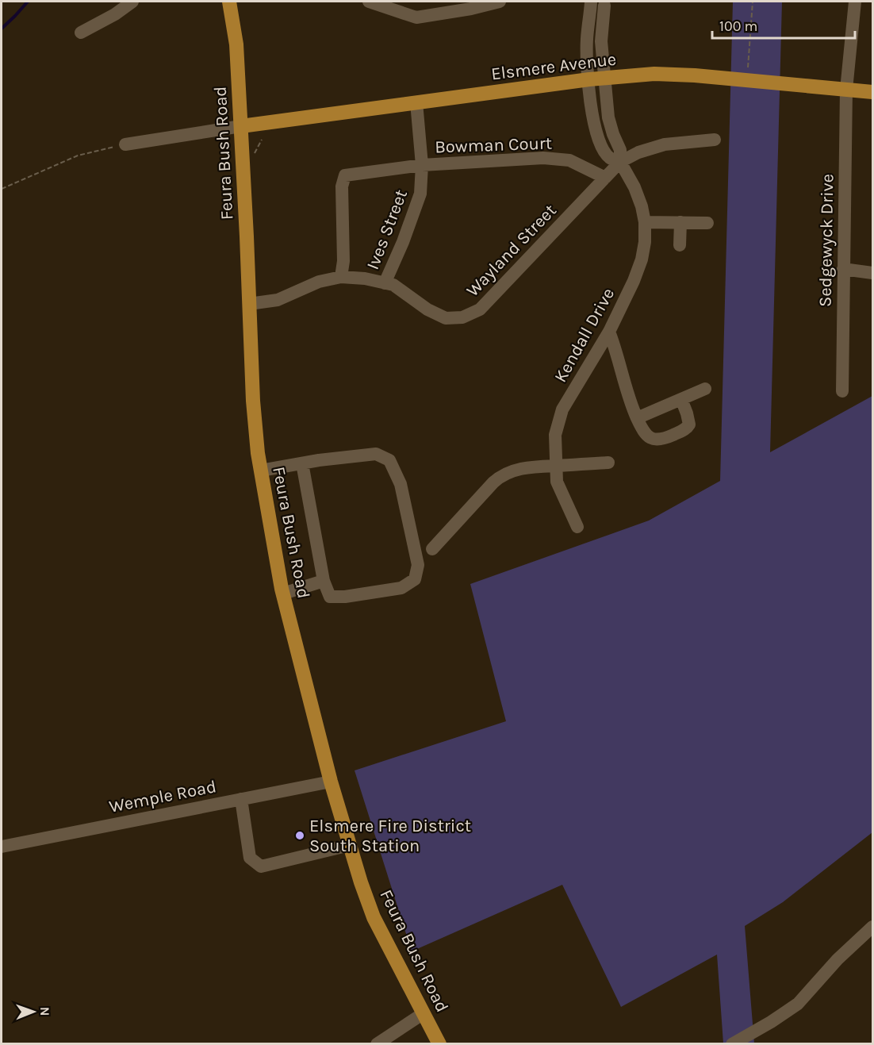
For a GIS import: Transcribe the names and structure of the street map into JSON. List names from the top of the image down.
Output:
{
  "streets": {
    "main road": ["Elsmere Avenue", "Feura Bush Road"],
    "street": [
      "Bowman Court",
      "Ives Street",
      "Sedgewyck Drive",
      "Wayland Street",
      "Kendall Drive",
      "Wemple Road"
    ]
  },
  "crossings": [
    ["Elsmere Avenue", "Feura Bush Road"],
    ["Elsmere Avenue", "Ives Street"],
    ["Elsmere Avenue", "Sedgewyck Drive"],
    ["Elsmere Avenue", "Kendall Drive"],
    ["Bowman Court", "Ives Street"],
    ["Bowman Court", "Wayland Street"],
    ["Feura Bush Road", "Wayland Street"],
    ["Feura Bush Road", "Wemple Road"],
    ["Ives Street", "Wayland Street"],
    ["Wayland Street", "Kendall Drive"]
  ],
  "places": ["Elsmere Fire District South Station"],
  "scale_bar": "100 m",
  "north": "right"
}
